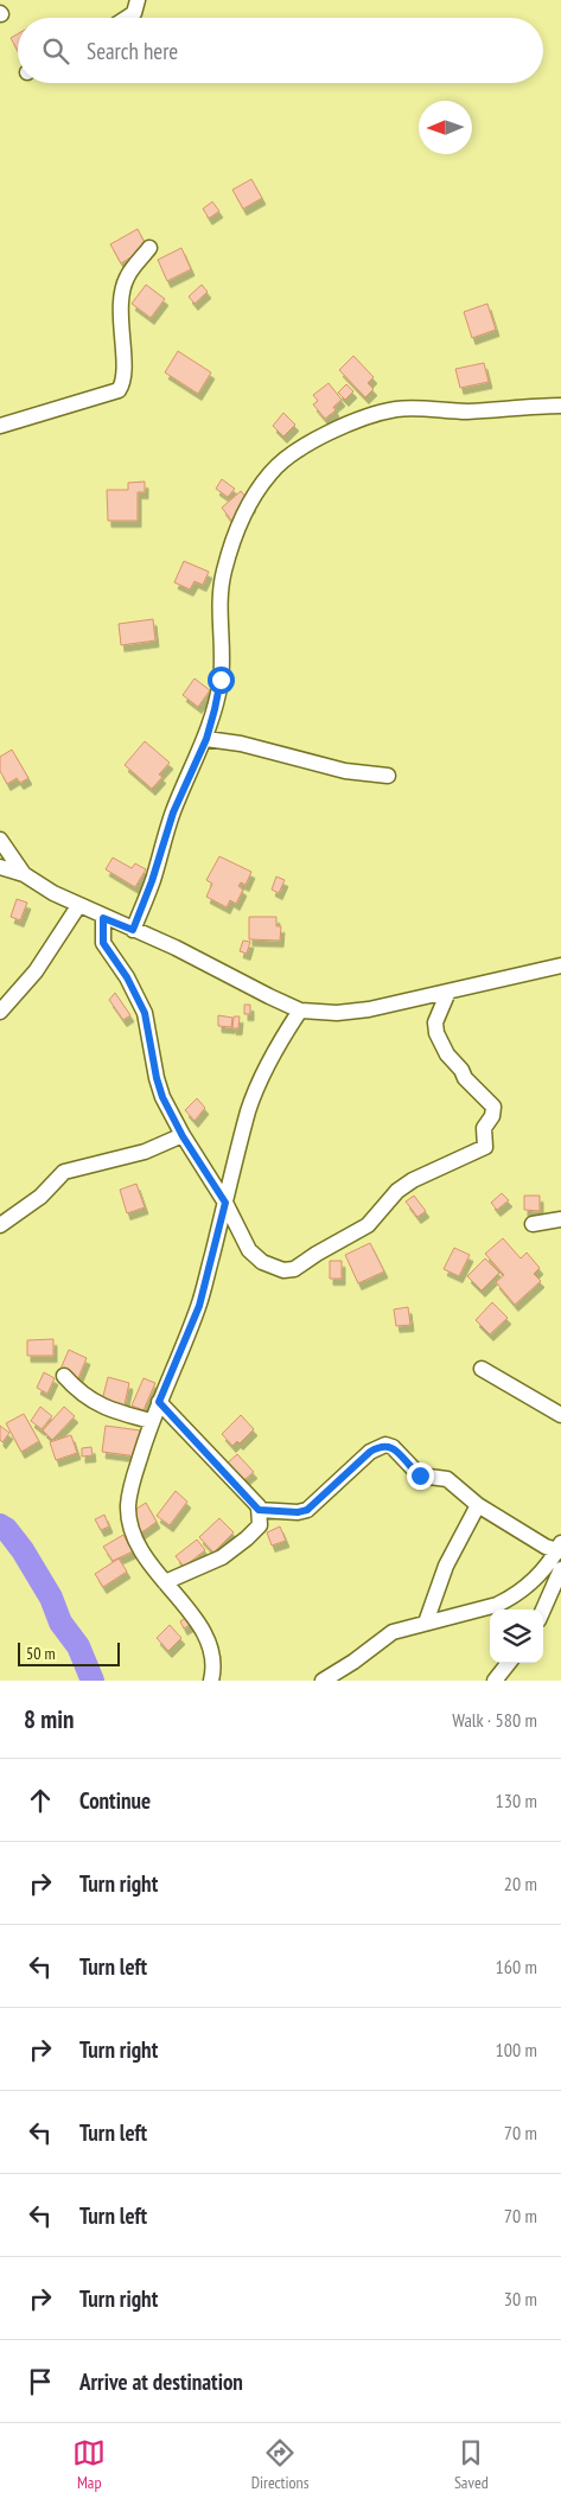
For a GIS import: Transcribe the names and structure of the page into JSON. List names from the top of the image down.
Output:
{
  "scale_bar": "50 m",
  "north": "left",
  "page": {
    "search": "Search here",
    "scale": "50 m",
    "heading": ["8 min", "Walk · 580 m"],
    "list": [
      ["Continue", "130 m"],
      ["Turn right", "20 m"],
      ["Turn left", "160 m"],
      ["Turn right", "100 m"],
      ["Turn left", "70 m"],
      ["Turn left", "70 m"],
      ["Turn right", "30 m"],
      "Arrive at destination"
    ],
    "nav": ["Map", "Directions", "Saved"]
  }
}
